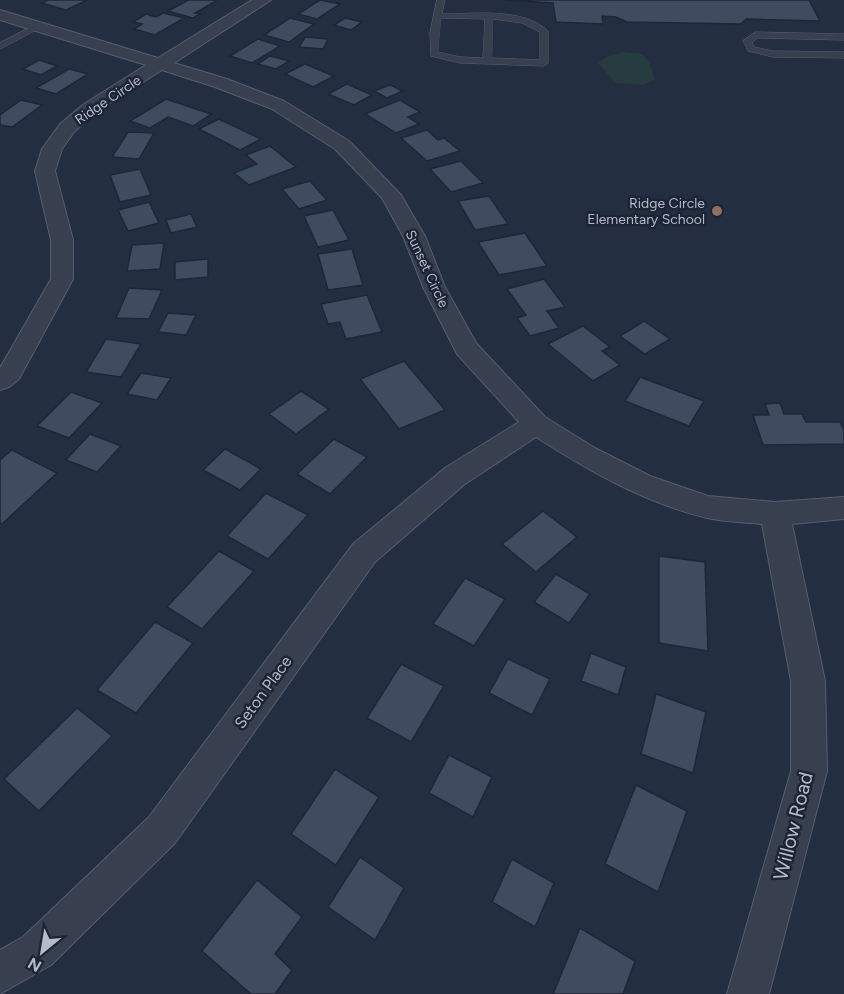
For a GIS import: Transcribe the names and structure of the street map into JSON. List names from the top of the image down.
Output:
{
  "streets": {
    "street": [
      "Ridge Circle",
      "Sunset Circle",
      "Seton Place",
      "Willow Road"
    ]
  },
  "crossings": [
    ["Ridge Circle", "Sunset Circle"],
    ["Sunset Circle", "Seton Place"],
    ["Sunset Circle", "Willow Road"]
  ],
  "places": ["Ridge Circle Elementary School"],
  "north": "bottom left"
}
